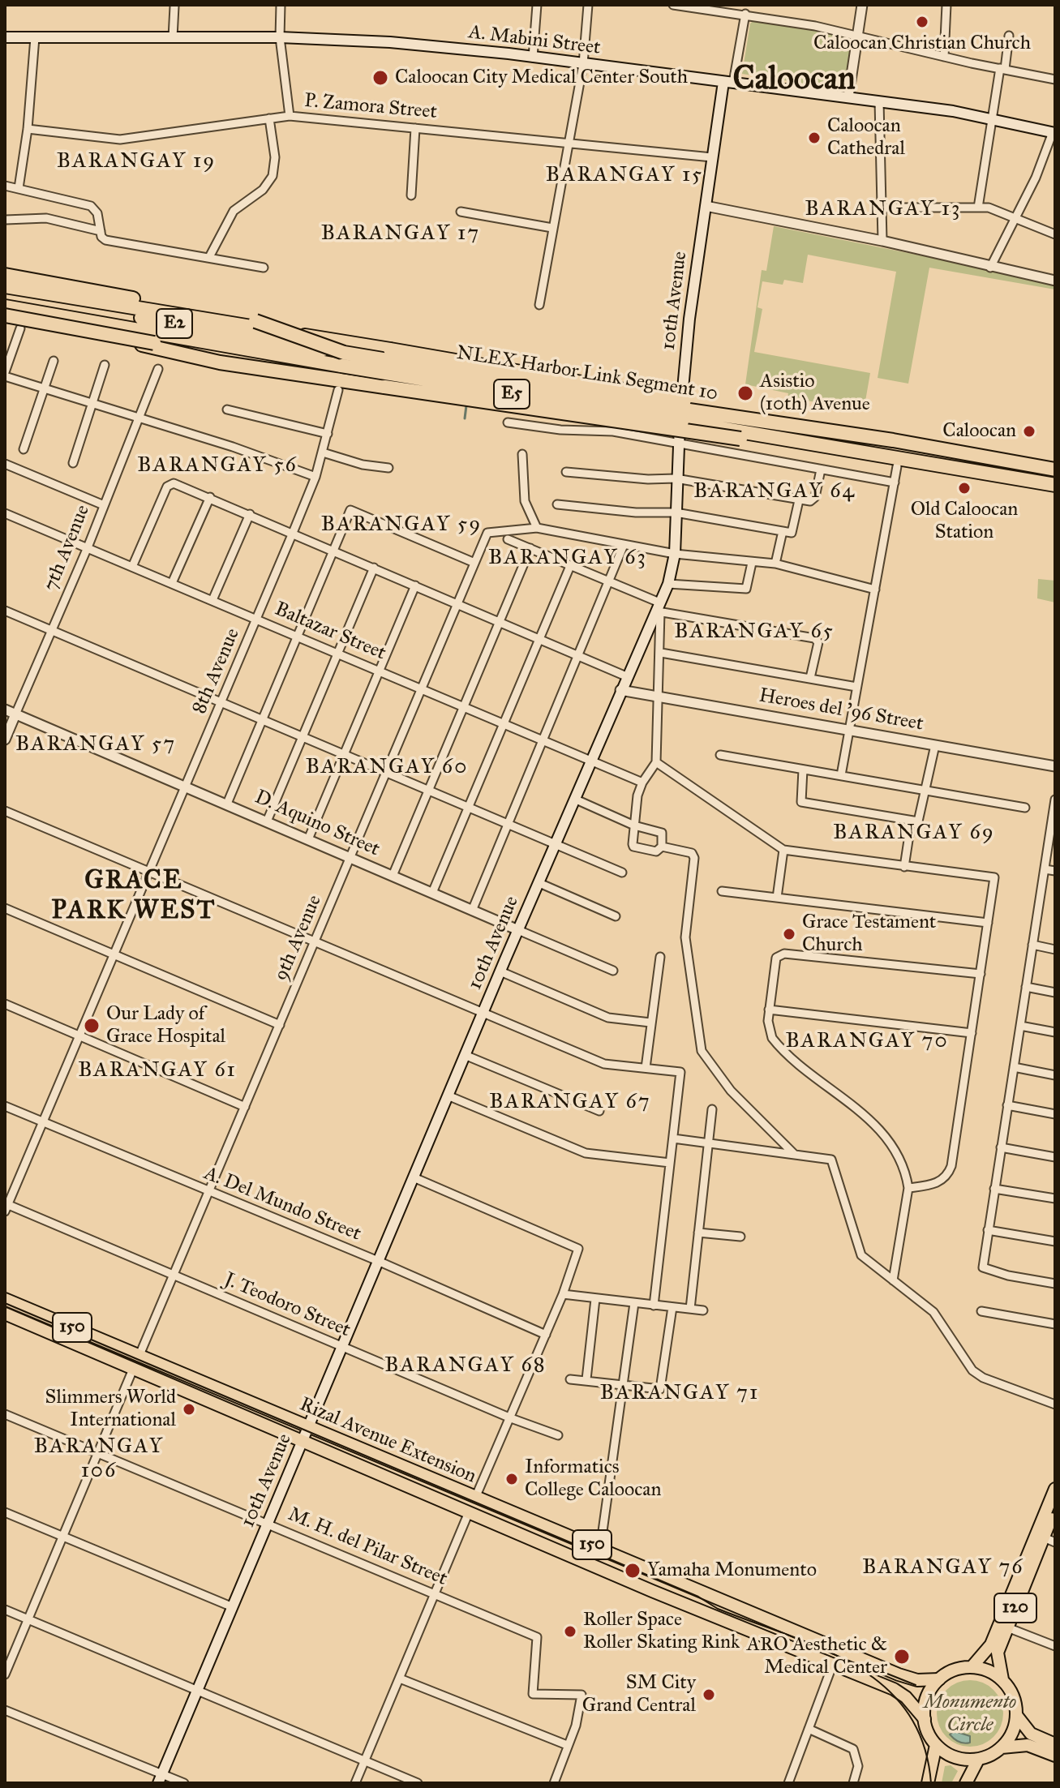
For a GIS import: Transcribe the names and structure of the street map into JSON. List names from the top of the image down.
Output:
{
  "streets": {
    "highway": ["E2", "NLEX Harbor Link Segment 10", "E5"],
    "main road": [
      "A. Mabini Street",
      "10th Avenue",
      "150",
      "Rizal Avenue Extension",
      "120"
    ],
    "street": [
      "P. Zamora Street",
      "7th Avenue",
      "Baltazar Street",
      "8th Avenue",
      "Heroes del '96 Street",
      "D. Aquino Street",
      "9th Avenue",
      "A. Del Mundo Street",
      "J. Teodoro Street",
      "M. H. del Pilar Street"
    ]
  },
  "crossings": [
    ["A. Mabini Street", "10th Avenue"],
    ["P. Zamora Street", "10th Avenue"],
    ["10th Avenue", "Baltazar Street"],
    ["10th Avenue", "Heroes del '96 Street"],
    ["10th Avenue", "D. Aquino Street"],
    ["10th Avenue", "A. Del Mundo Street"],
    ["10th Avenue", "J. Teodoro Street"],
    ["10th Avenue", "Rizal Avenue Extension"],
    ["10th Avenue", "M. H. del Pilar Street"],
    ["E2", "NLEX Harbor Link Segment 10"],
    ["7th Avenue", "Baltazar Street"],
    ["7th Avenue", "D. Aquino Street"],
    ["Baltazar Street", "8th Avenue"],
    ["Baltazar Street", "9th Avenue"],
    ["8th Avenue", "D. Aquino Street"],
    ["8th Avenue", "A. Del Mundo Street"],
    ["8th Avenue", "J. Teodoro Street"],
    ["D. Aquino Street", "9th Avenue"],
    ["9th Avenue", "A. Del Mundo Street"],
    ["9th Avenue", "J. Teodoro Street"],
    ["9th Avenue", "Rizal Avenue Extension"],
    ["Rizal Avenue Extension", "120"]
  ],
  "districts": [
    "Caloocan",
    "BARANGAY 19",
    "BARANGAY 15",
    "BARANGAY 13",
    "BARANGAY 17",
    "BARANGAY 56",
    "BARANGAY 64",
    "BARANGAY 59",
    "BARANGAY 63",
    "BARANGAY 65",
    "BARANGAY 57",
    "BARANGAY 60",
    "BARANGAY 69",
    "GRACE PARK WEST",
    "BARANGAY 70",
    "BARANGAY 61",
    "BARANGAY 67",
    "BARANGAY 68",
    "BARANGAY 71",
    "BARANGAY 106",
    "BARANGAY 76"
  ],
  "parks": ["Monumento Circle"],
  "places": [
    "Caloocan Christian Church",
    "Caloocan City Medical Center South",
    "Caloocan Cathedral",
    "Asistio (10th) Avenue",
    "Caloocan",
    "Old Caloocan Station",
    "Grace Testament Church",
    "Our Lady of Grace Hospital",
    "Slimmers World International",
    "Informatics College Caloocan",
    "Yamaha Monumento",
    "Roller Space Roller Skating Rink",
    "ARO Aesthetic & Medical Center",
    "SM City Grand Central"
  ]
}
